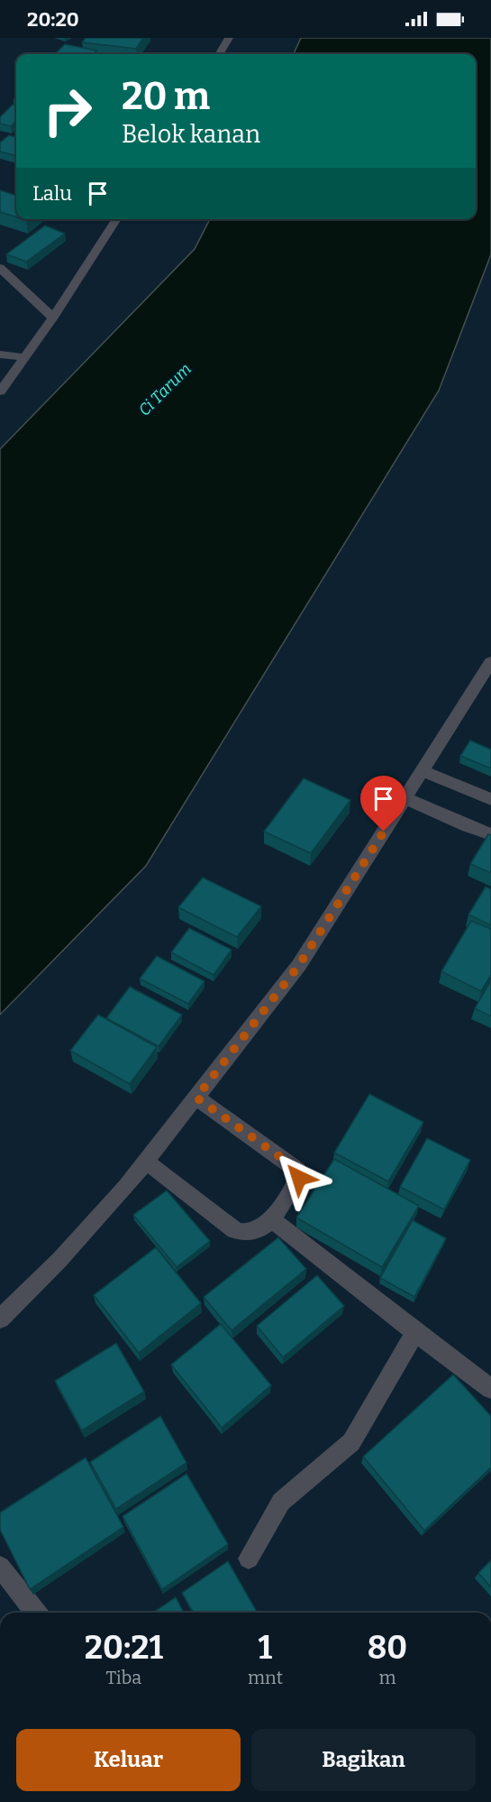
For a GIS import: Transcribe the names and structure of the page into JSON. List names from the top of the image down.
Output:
{
  "water": ["Ci Tarum"],
  "page": {
    "status": "20:20",
    "turn": ["20 m", "Belok kanan"],
    "then": "Lalu",
    "eta": [
      "20:21",
      "Tiba",
      "1",
      "mnt",
      "80",
      "m"
    ],
    "buttons": ["Keluar", "Bagikan"]
  }
}
